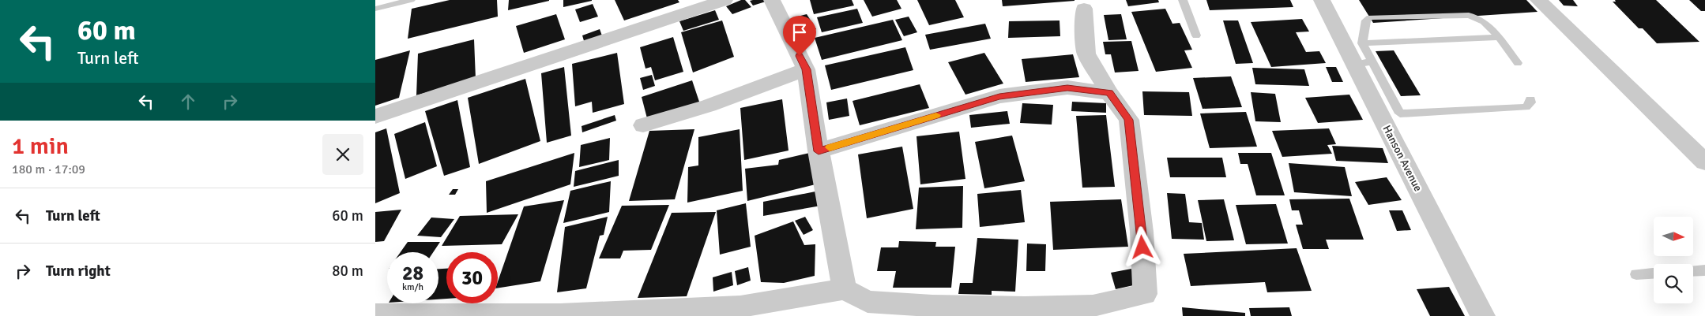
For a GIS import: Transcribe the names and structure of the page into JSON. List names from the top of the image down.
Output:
{
  "streets": {
    "street": ["Hanson Avenue"]
  },
  "north": "right",
  "page": {
    "turn": ["60 m", "Turn left"],
    "heading": ["1 min", "180 m · 17:09"],
    "list": [
      {
        "name": "Turn left",
        "value": "60 m"
      },
      {
        "name": "Turn right",
        "value": "80 m"
      }
    ],
    "speed": "28 km/h",
    "limit": "30"
  }
}
